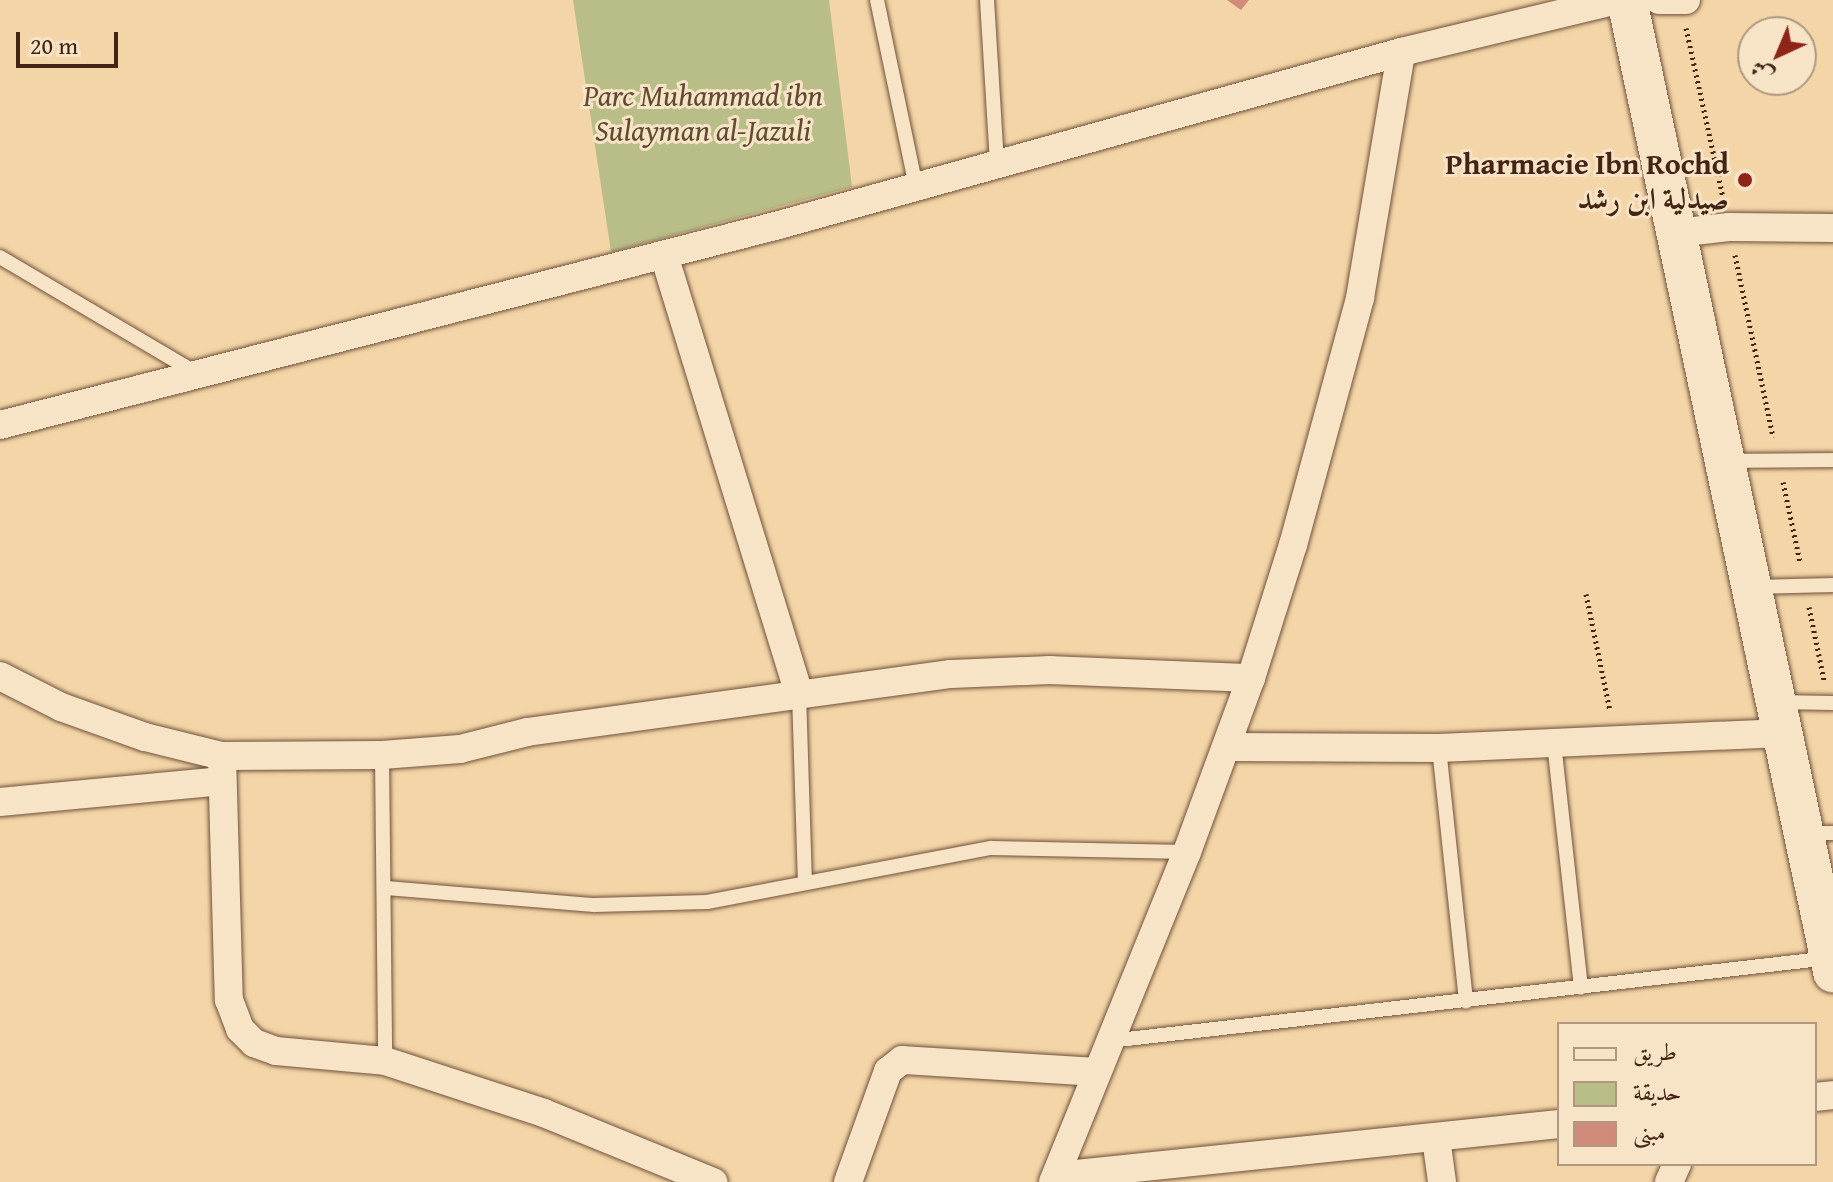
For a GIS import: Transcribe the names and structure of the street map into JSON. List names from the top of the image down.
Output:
{
  "parks": ["Parc Muhammad ibn Sulayman al-Jazuli"],
  "places": ["Pharmacie Ibn Rochd صيدلية ابن رشد"],
  "legend": ["طريق", "حديقة", "مبنى"],
  "scale_bar": "20 m",
  "north": "bottom left"
}
